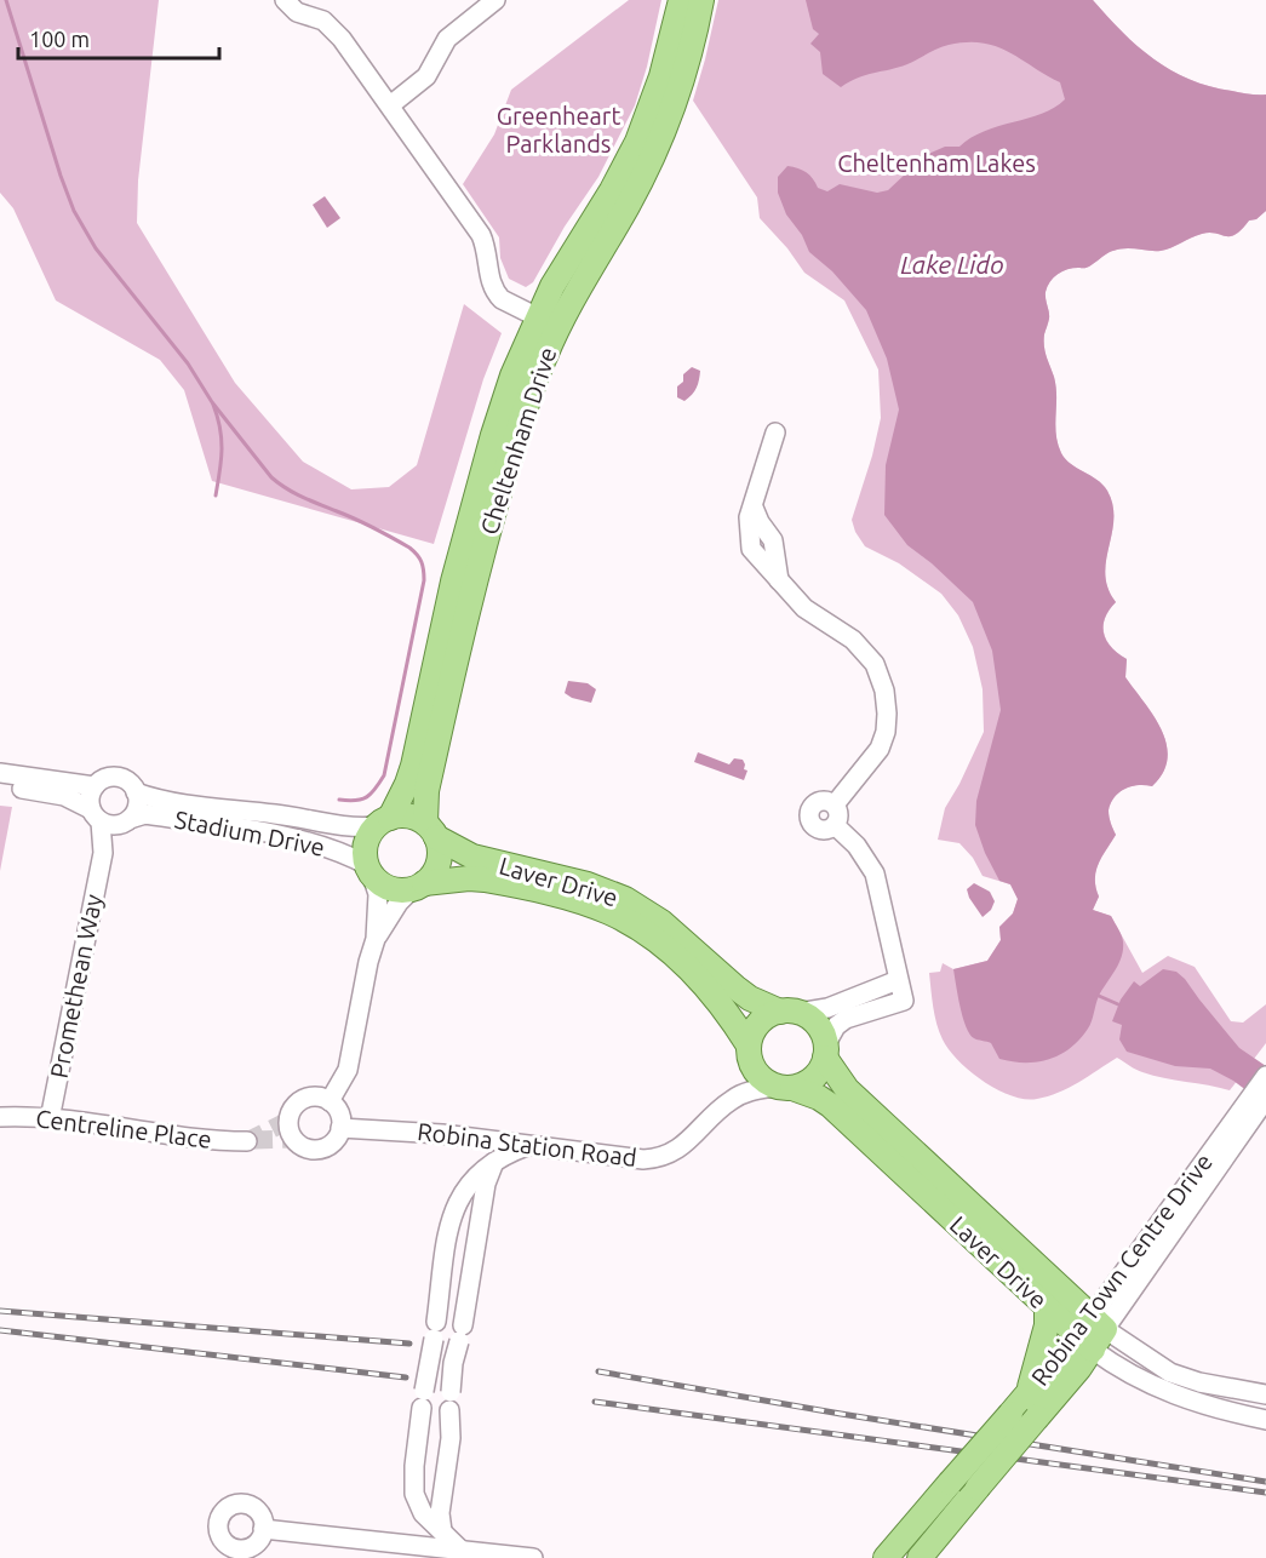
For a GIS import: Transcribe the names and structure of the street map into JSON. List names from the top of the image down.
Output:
{
  "streets": {
    "main road": ["Cheltenham Drive", "Laver Drive", "Robina Town Centre Drive"],
    "street": [
      "Stadium Drive",
      "Promethean Way",
      "Centreline Place",
      "Robina Station Road"
    ]
  },
  "crossings": [
    ["Cheltenham Drive", "Stadium Drive"],
    ["Cheltenham Drive", "Laver Drive"],
    ["Stadium Drive", "Laver Drive"],
    ["Stadium Drive", "Promethean Way"],
    ["Laver Drive", "Robina Station Road"],
    ["Laver Drive", "Robina Town Centre Drive"],
    ["Promethean Way", "Centreline Place"]
  ],
  "water": ["Lake Lido"],
  "parks": ["Greenheart Parklands", "Cheltenham Lakes"],
  "scale_bar": "100 m"
}
